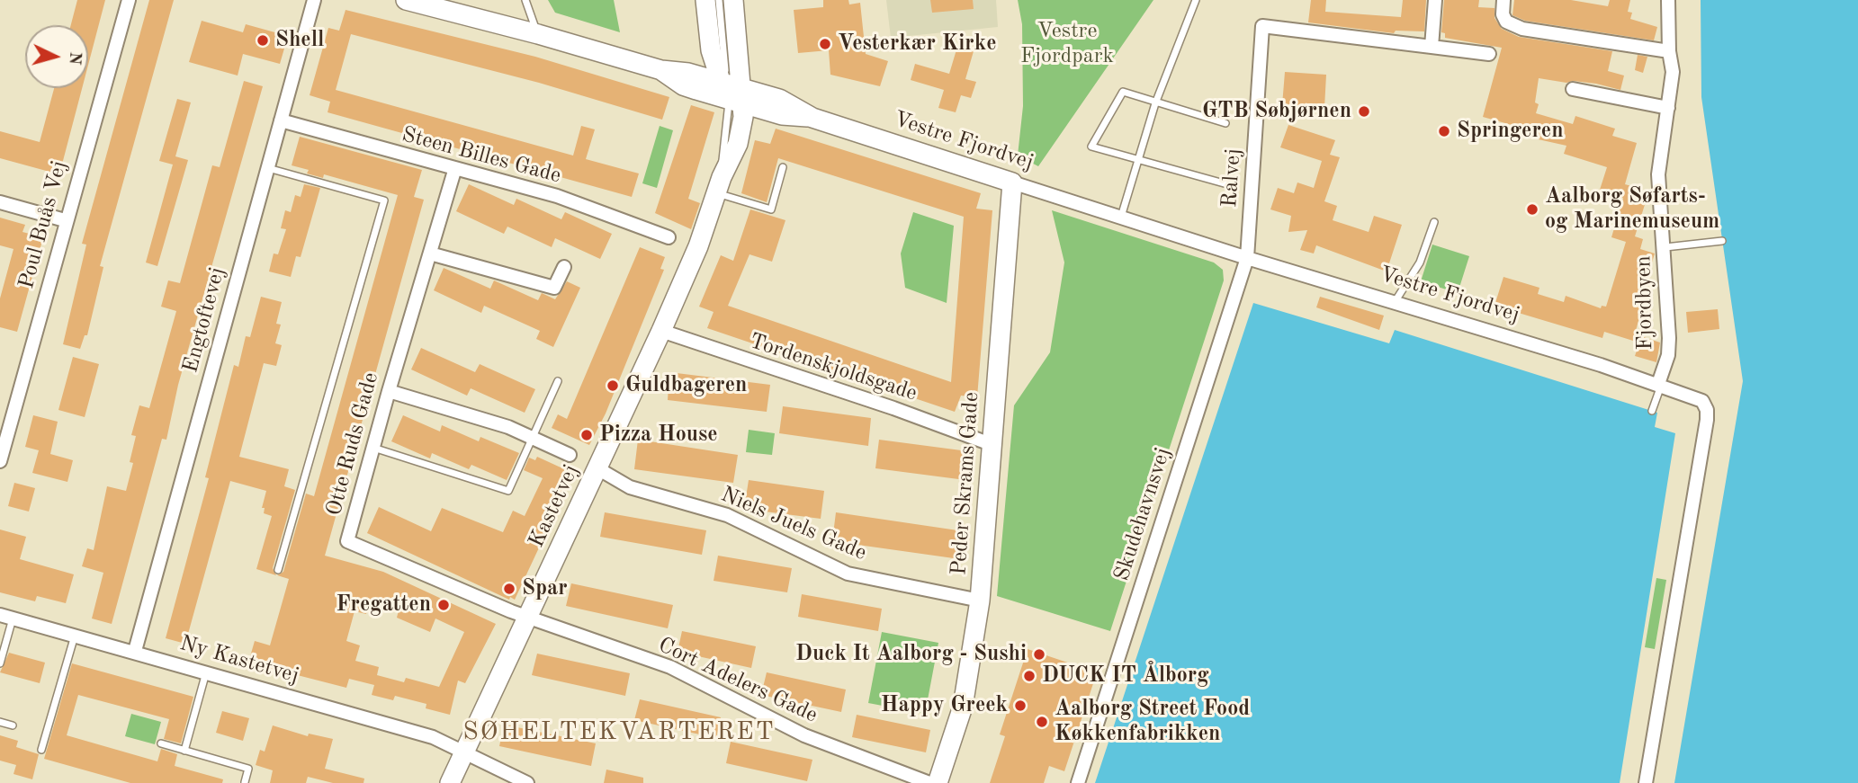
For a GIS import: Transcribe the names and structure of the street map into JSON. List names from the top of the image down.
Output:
{
  "streets": {
    "street": [
      "Vestre Fjordvej",
      "Steen Billes Gade",
      "Ralvej",
      "Poul Buås Vej",
      "Fjordbyen",
      "Engtoftevej",
      "Tordenskjoldsgade",
      "Otte Ruds Gade",
      "Peder Skrams Gade",
      "Kastetvej",
      "Skudehavnsvej",
      "Niels Juels Gade",
      "Ny Kastetvej",
      "Cort Adelers Gade"
    ]
  },
  "crossings": [
    ["Vestre Fjordvej", "Ralvej"],
    ["Vestre Fjordvej", "Fjordbyen"],
    ["Vestre Fjordvej", "Peder Skrams Gade"],
    ["Vestre Fjordvej", "Kastetvej"],
    ["Vestre Fjordvej", "Skudehavnsvej"],
    ["Steen Billes Gade", "Engtoftevej"],
    ["Steen Billes Gade", "Otte Ruds Gade"],
    ["Ralvej", "Skudehavnsvej"],
    ["Engtoftevej", "Ny Kastetvej"],
    ["Tordenskjoldsgade", "Peder Skrams Gade"],
    ["Tordenskjoldsgade", "Kastetvej"],
    ["Otte Ruds Gade", "Kastetvej"],
    ["Otte Ruds Gade", "Cort Adelers Gade"],
    ["Peder Skrams Gade", "Niels Juels Gade"],
    ["Kastetvej", "Niels Juels Gade"],
    ["Kastetvej", "Ny Kastetvej"],
    ["Kastetvej", "Cort Adelers Gade"]
  ],
  "districts": ["SØHELTEKVARTERET"],
  "parks": ["Vestre Fjordpark"],
  "places": [
    "Shell",
    "Vesterkær Kirke",
    "GTB Søbjørnen",
    "Springeren",
    "Aalborg Søfarts- og Marinemuseum",
    "Guldbageren",
    "Pizza House",
    "Spar",
    "Fregatten",
    "Duck It Aalborg - Sushi",
    "DUCK IT Ålborg",
    "Happy Greek",
    "Aalborg Street Food Køkkenfabrikken"
  ],
  "north": "right"
}
